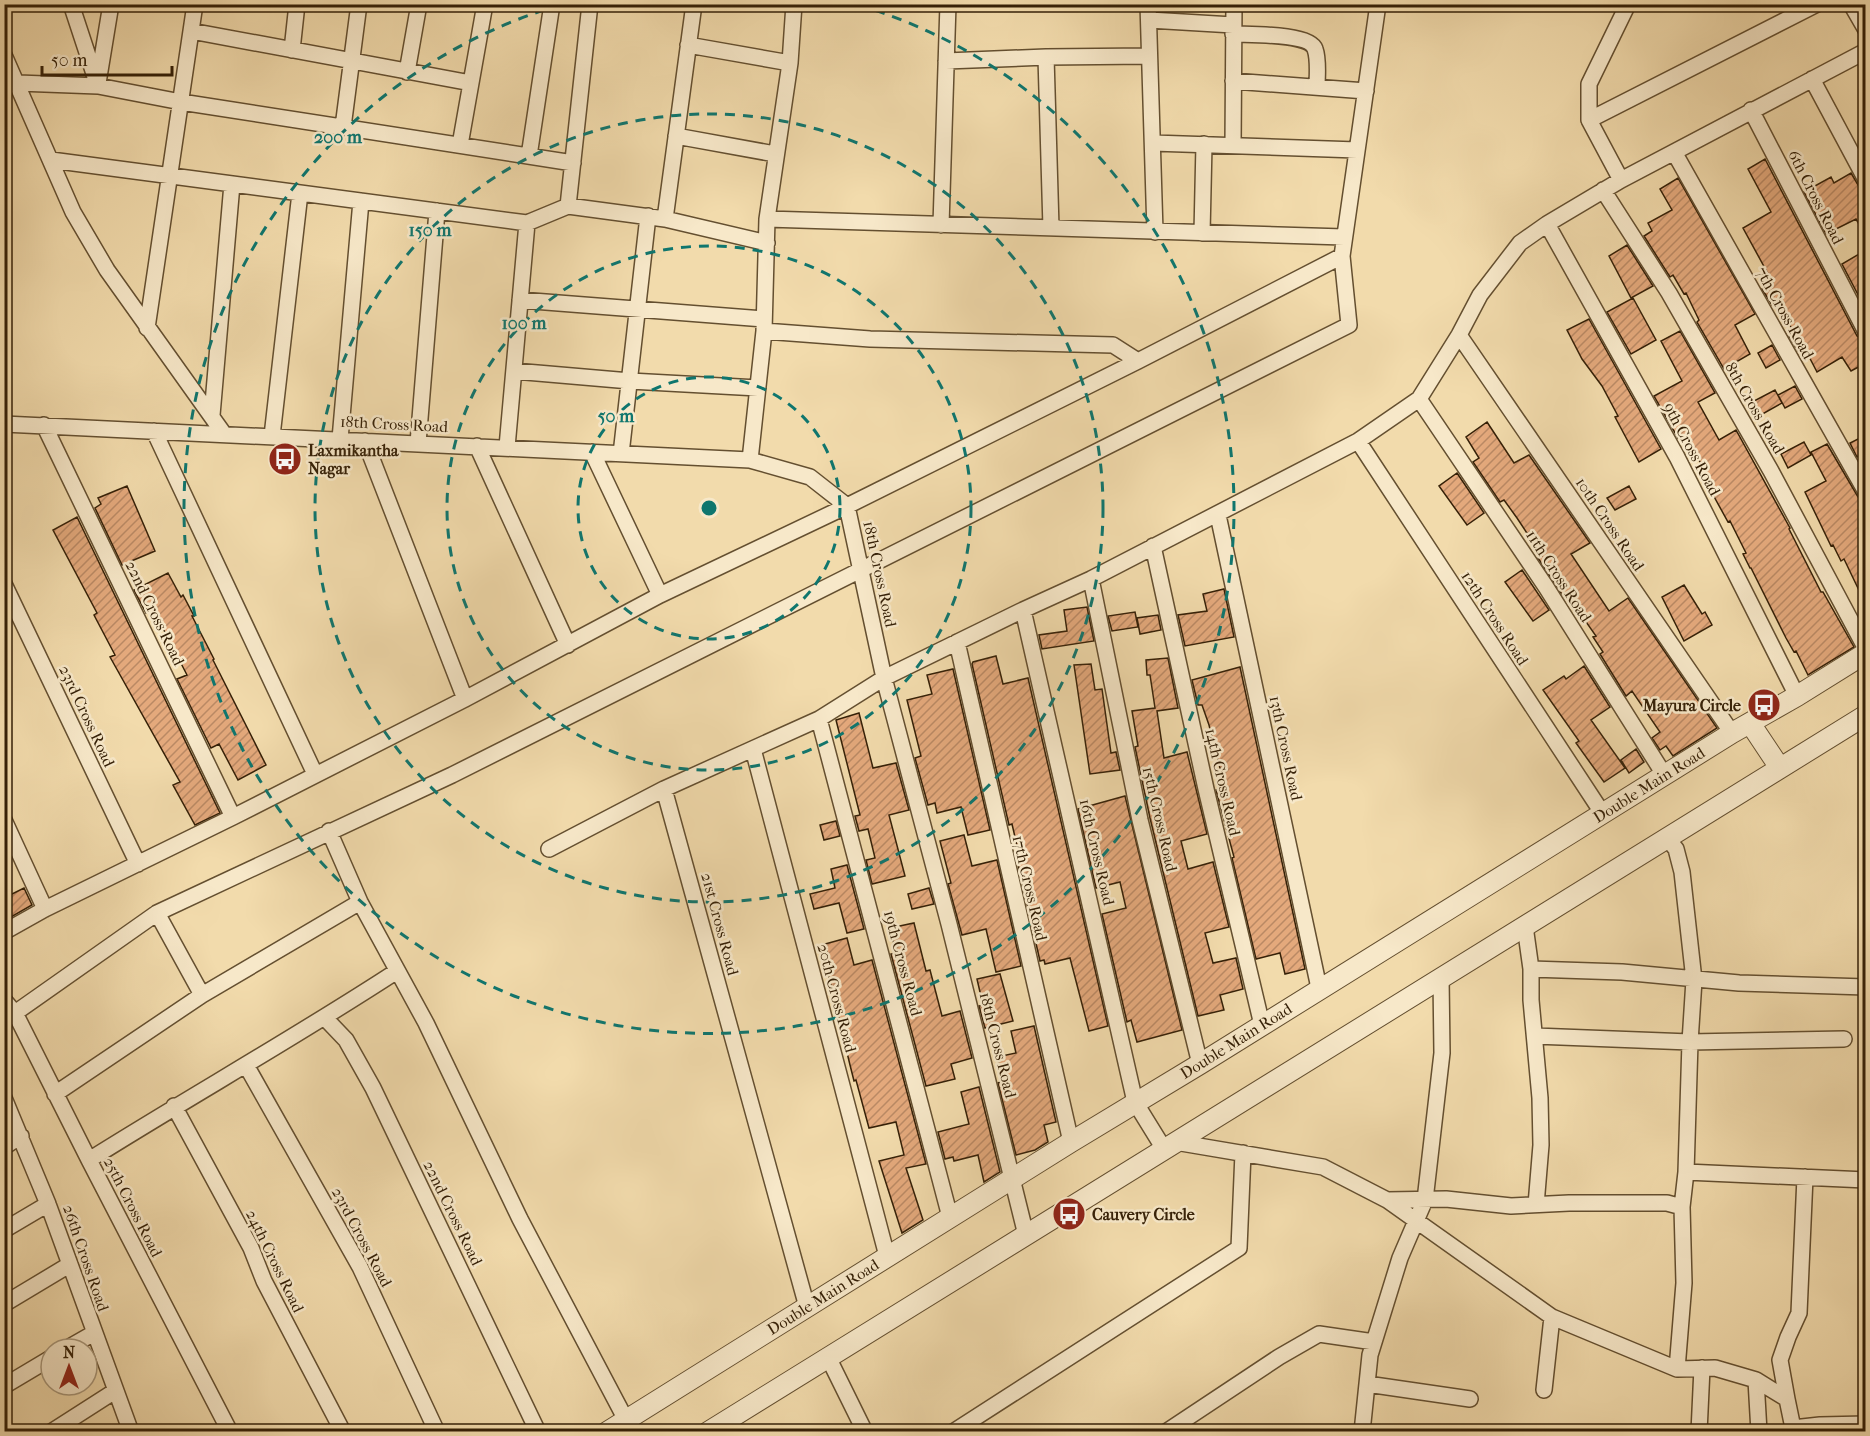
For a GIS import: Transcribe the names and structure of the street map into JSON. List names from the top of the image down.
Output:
{
  "streets": {
    "street": [
      "6th Cross Road",
      "7th Cross Road",
      "8th Cross Road",
      "18th Cross Road",
      "9th Cross Road",
      "10th Cross Road",
      "11th Cross Road",
      "22nd Cross Road",
      "12th Cross Road",
      "23rd Cross Road",
      "13th Cross Road",
      "14th Cross Road",
      "Double Main Road",
      "15th Cross Road",
      "16th Cross Road",
      "17th Cross Road",
      "21st Cross Road",
      "19th Cross Road",
      "20th Cross Road",
      "25th Cross Road",
      "26th Cross Road",
      "24th Cross Road"
    ]
  },
  "crossings": [
    ["8th Cross Road", "Double Main Road"],
    ["18th Cross Road", "22nd Cross Road"],
    ["18th Cross Road", "Double Main Road"],
    ["9th Cross Road", "Double Main Road"],
    ["10th Cross Road", "Double Main Road"],
    ["11th Cross Road", "Double Main Road"],
    ["12th Cross Road", "Double Main Road"],
    ["13th Cross Road", "Double Main Road"],
    ["14th Cross Road", "Double Main Road"],
    ["Double Main Road", "15th Cross Road"],
    ["Double Main Road", "16th Cross Road"],
    ["Double Main Road", "17th Cross Road"],
    ["Double Main Road", "21st Cross Road"],
    ["Double Main Road", "19th Cross Road"],
    ["Double Main Road", "20th Cross Road"]
  ],
  "places": {
    "bus stop": ["Laxmikantha Nagar", "Mayura Circle", "Cauvery Circle"]
  },
  "scale_bar": "50 m",
  "north": "top",
  "rings": [
    "200 m",
    "150 m",
    "100 m",
    "50 m"
  ]
}
